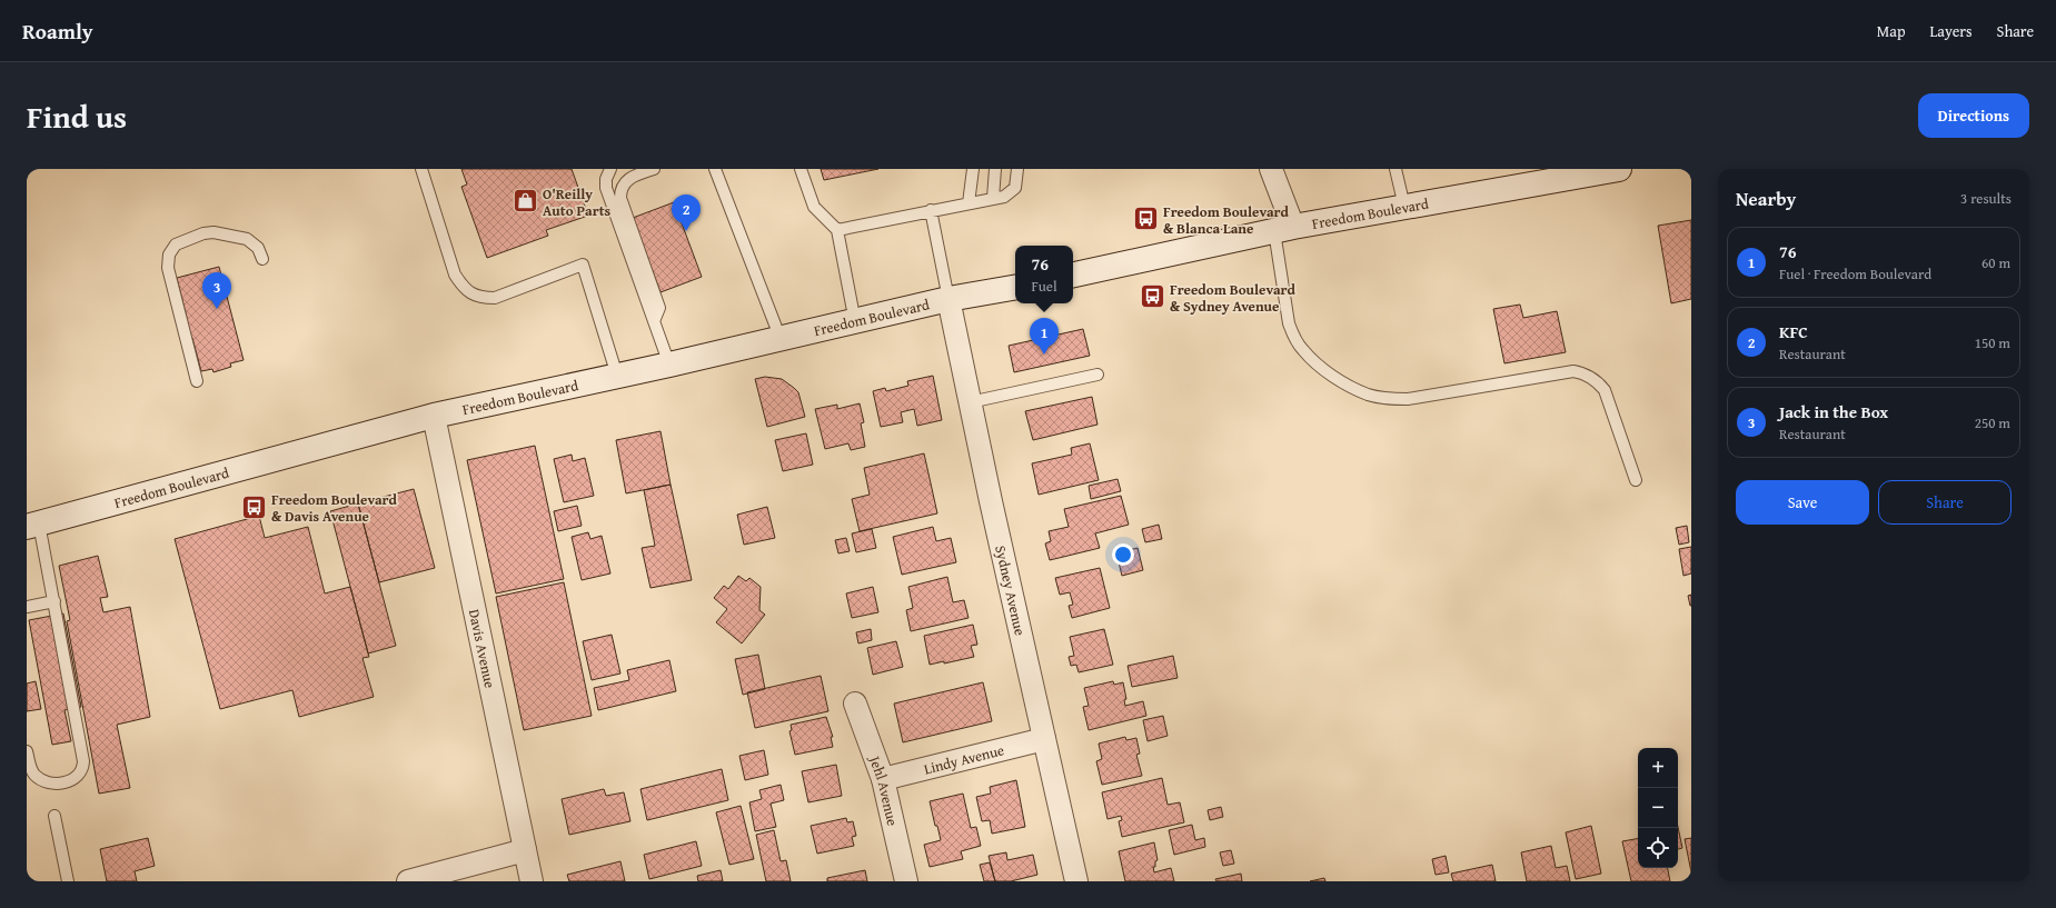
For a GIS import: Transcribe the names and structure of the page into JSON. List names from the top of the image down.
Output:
{
  "streets": {
    "main road": ["Freedom Boulevard"],
    "street": [
      "Sydney Avenue",
      "Davis Avenue",
      "Lindy Avenue",
      "Jehl Avenue"
    ]
  },
  "crossings": [
    ["Freedom Boulevard", "Sydney Avenue"],
    ["Freedom Boulevard", "Davis Avenue"],
    ["Sydney Avenue", "Lindy Avenue"],
    ["Lindy Avenue", "Jehl Avenue"]
  ],
  "places": {
    "shop": ["O'Reilly Auto Parts"],
    "bus stop": ["Freedom Boulevard & Blanca Lane", "Freedom Boulevard & Sydney Avenue", "Freedom Boulevard & Davis Avenue"]
  },
  "page": {
    "header": "Roamly",
    "nav": ["Map", "Layers", "Share"],
    "title": "Find us",
    "buttons": [
      "Directions",
      ["Save", "Share"]
    ],
    "heading": ["Nearby", "3 results"],
    "pins": ["2", "3", "1"],
    "list": [
      {
        "mark": "1",
        "name": "76",
        "note": "Fuel · Freedom Boulevard",
        "value": "60 m"
      },
      {
        "mark": "2",
        "name": "KFC",
        "note": "Restaurant",
        "value": "150 m"
      },
      {
        "mark": "3",
        "name": "Jack in the Box",
        "note": "Restaurant",
        "value": "250 m"
      }
    ],
    "popup": ["76", "Fuel"],
    "map_buttons": ["+", "−"]
  }
}
